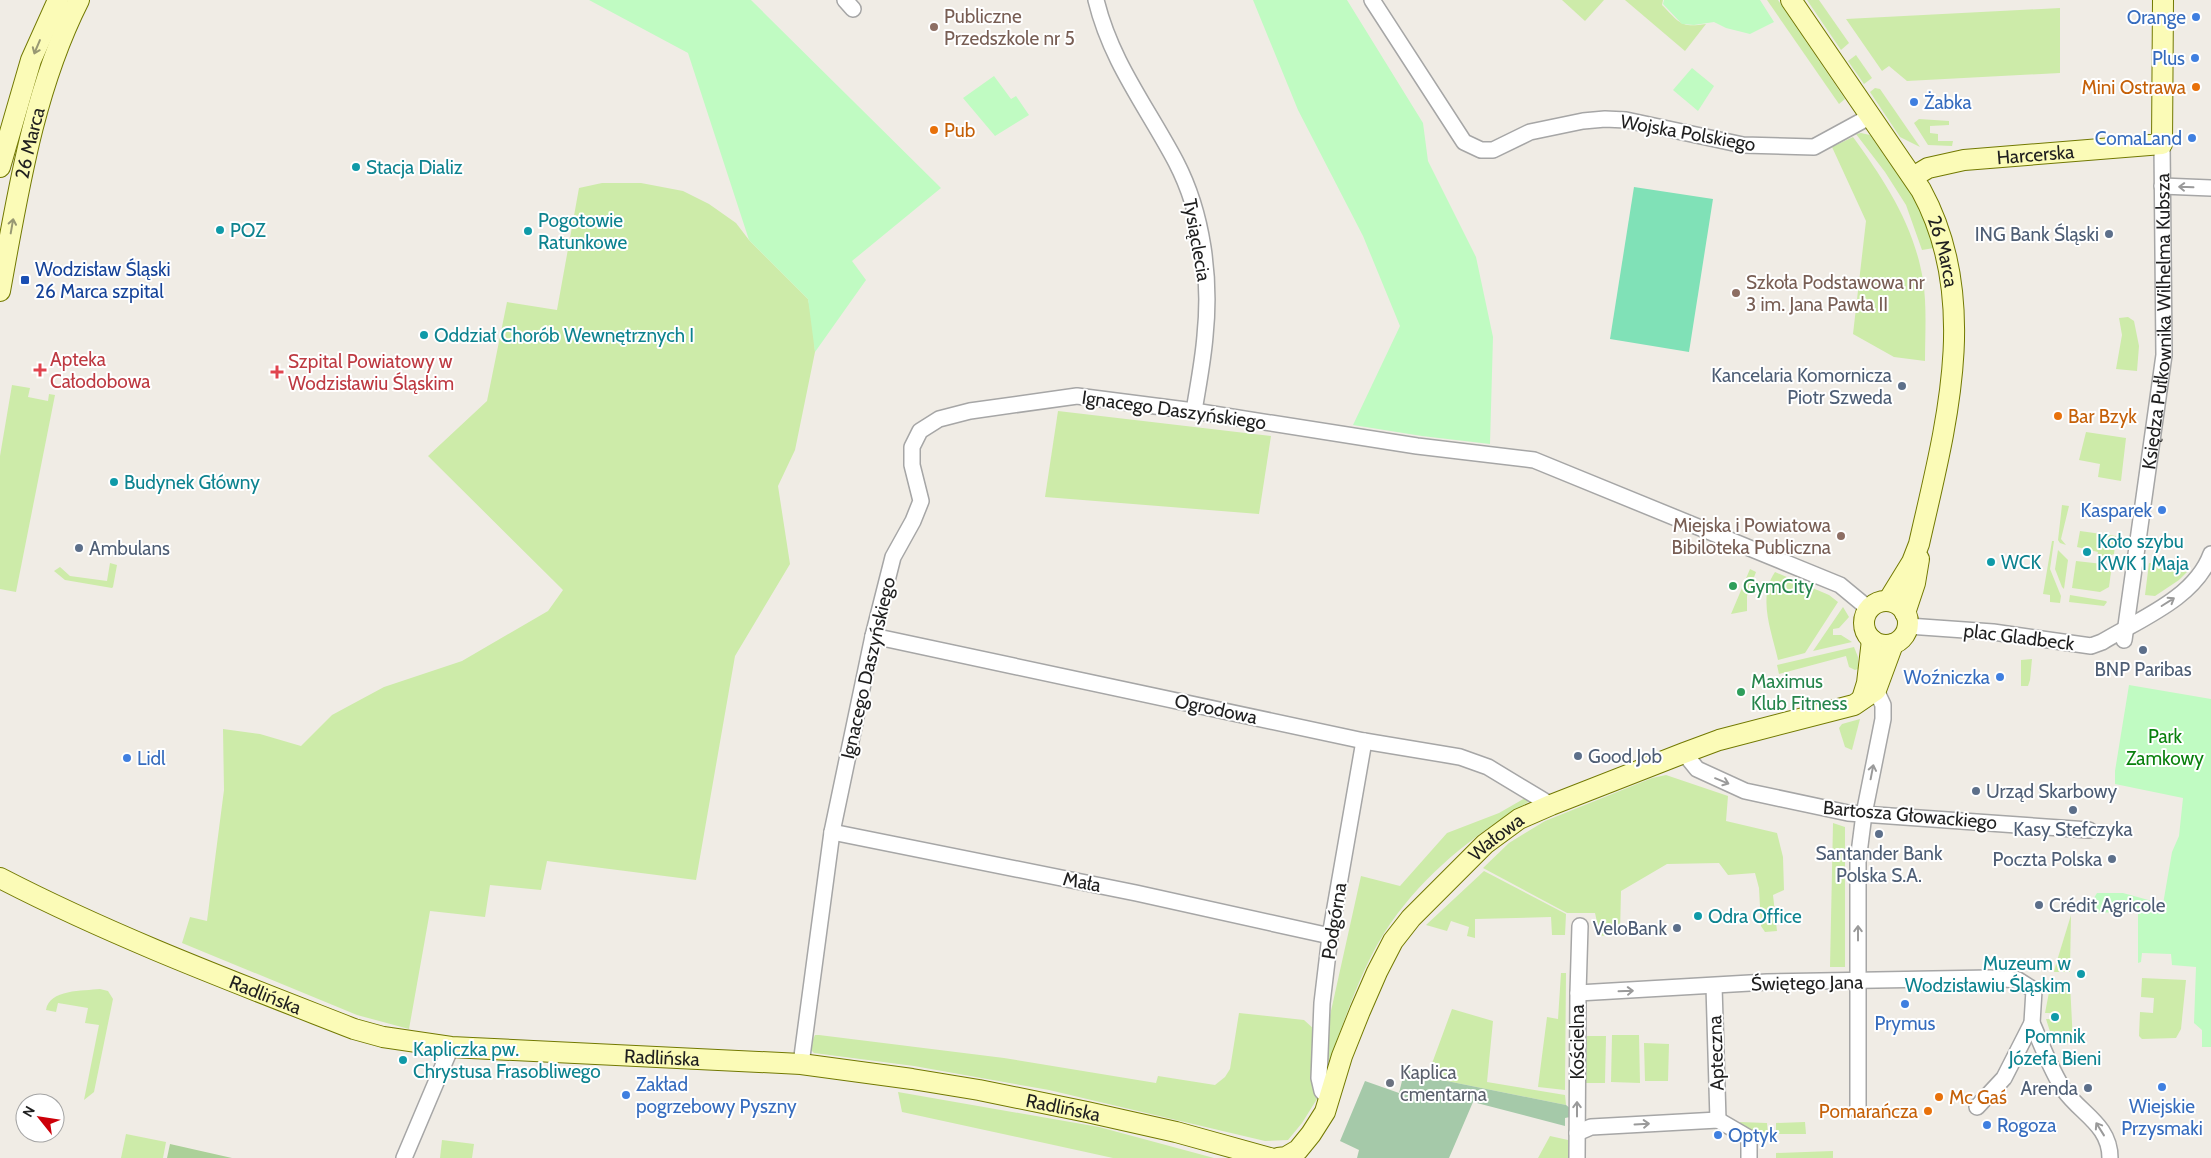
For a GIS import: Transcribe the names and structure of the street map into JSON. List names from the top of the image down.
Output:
{
  "streets": {
    "street": [
      "Wojska Polskiego",
      "26 Marca",
      "Harcerska",
      "Tysiąclecia",
      "Księdza Pułkownika Wilhelma Kubsza",
      "Ignacego Daszyńskiego",
      "plac Gladbeck",
      "Ogrodowa",
      "Bartosza Głowackiego",
      "Wałowa",
      "Mała",
      "Podgórna",
      "Świętego Jana",
      "Radlińska",
      "Kościelna",
      "Apteczna"
    ]
  },
  "crossings": [
    ["Wojska Polskiego", "26 Marca"],
    ["26 Marca", "Harcerska"],
    ["26 Marca", "Ignacego Daszyńskiego"],
    ["26 Marca", "plac Gladbeck"],
    ["Harcerska", "Księdza Pułkownika Wilhelma Kubsza"],
    ["Tysiąclecia", "Ignacego Daszyńskiego"],
    ["Księdza Pułkownika Wilhelma Kubsza", "plac Gladbeck"],
    ["Ignacego Daszyńskiego", "plac Gladbeck"],
    ["Ignacego Daszyńskiego", "Ogrodowa"],
    ["Ignacego Daszyńskiego", "Mała"],
    ["Ignacego Daszyńskiego", "Radlińska"],
    ["Ogrodowa", "Wałowa"],
    ["Ogrodowa", "Podgórna"],
    ["Bartosza Głowackiego", "Wałowa"],
    ["Wałowa", "Podgórna"],
    ["Wałowa", "Radlińska"],
    ["Mała", "Podgórna"],
    ["Świętego Jana", "Kościelna"],
    ["Świętego Jana", "Apteczna"]
  ],
  "one_way": ["Bartosza Głowackiego", "Kościelna"],
  "parks": ["Park Zamkowy"],
  "places": {
    "other": [
      "Orange",
      "Publiczne Przedszkole nr 5",
      "Plus",
      "Mini Ostrawa",
      "Żabka",
      "Pub",
      "ComaLand",
      "Stacja Dializ",
      "POZ",
      "Pogotowie Ratunkowe",
      "ING Bank Śląski",
      "Szkoła Podstawowa nr 3 im. Jana Pawła II",
      "Oddział Chorób Wewnętrznych I",
      "Kancelaria Komornicza Piotr Szweda",
      "Bar Bzyk",
      "Budynek Główny",
      "Kasparek",
      "Miejska i Powiatowa Bibiloteka Publiczna",
      "Ambulans",
      "Koło szybu KWK 1 Maja",
      "WCK",
      "GymCity",
      "BNP Paribas",
      "Woźniczka",
      "Maximus Klub Fitness",
      "Good Job",
      "Lidl",
      "Urząd Skarbowy",
      "Kasy Stefczyka",
      "Santander Bank Polska S.A.",
      "Poczta Polska",
      "Crédit Agricole",
      "Odra Office",
      "VeloBank",
      "Muzeum w Wodzisławiu Śląskim",
      "Prymus",
      "Pomnik Józefa Bieni",
      "Kapliczka pw. Chrystusa Frasobliwego",
      "Kaplica cmentarna",
      "Wiejskie Przysmaki",
      "Arenda",
      "Zakład pogrzebowy Pyszny",
      "Mc Gaś",
      "Pomarańcza",
      "Rogoza",
      "Optyk"
    ],
    "transit": ["Wodzisław Śląski 26 Marca szpital"],
    "health": ["Apteka Całodobowa", "Szpital Powiatowy w Wodzisławiu Śląskim"]
  },
  "north": "top left"
}
